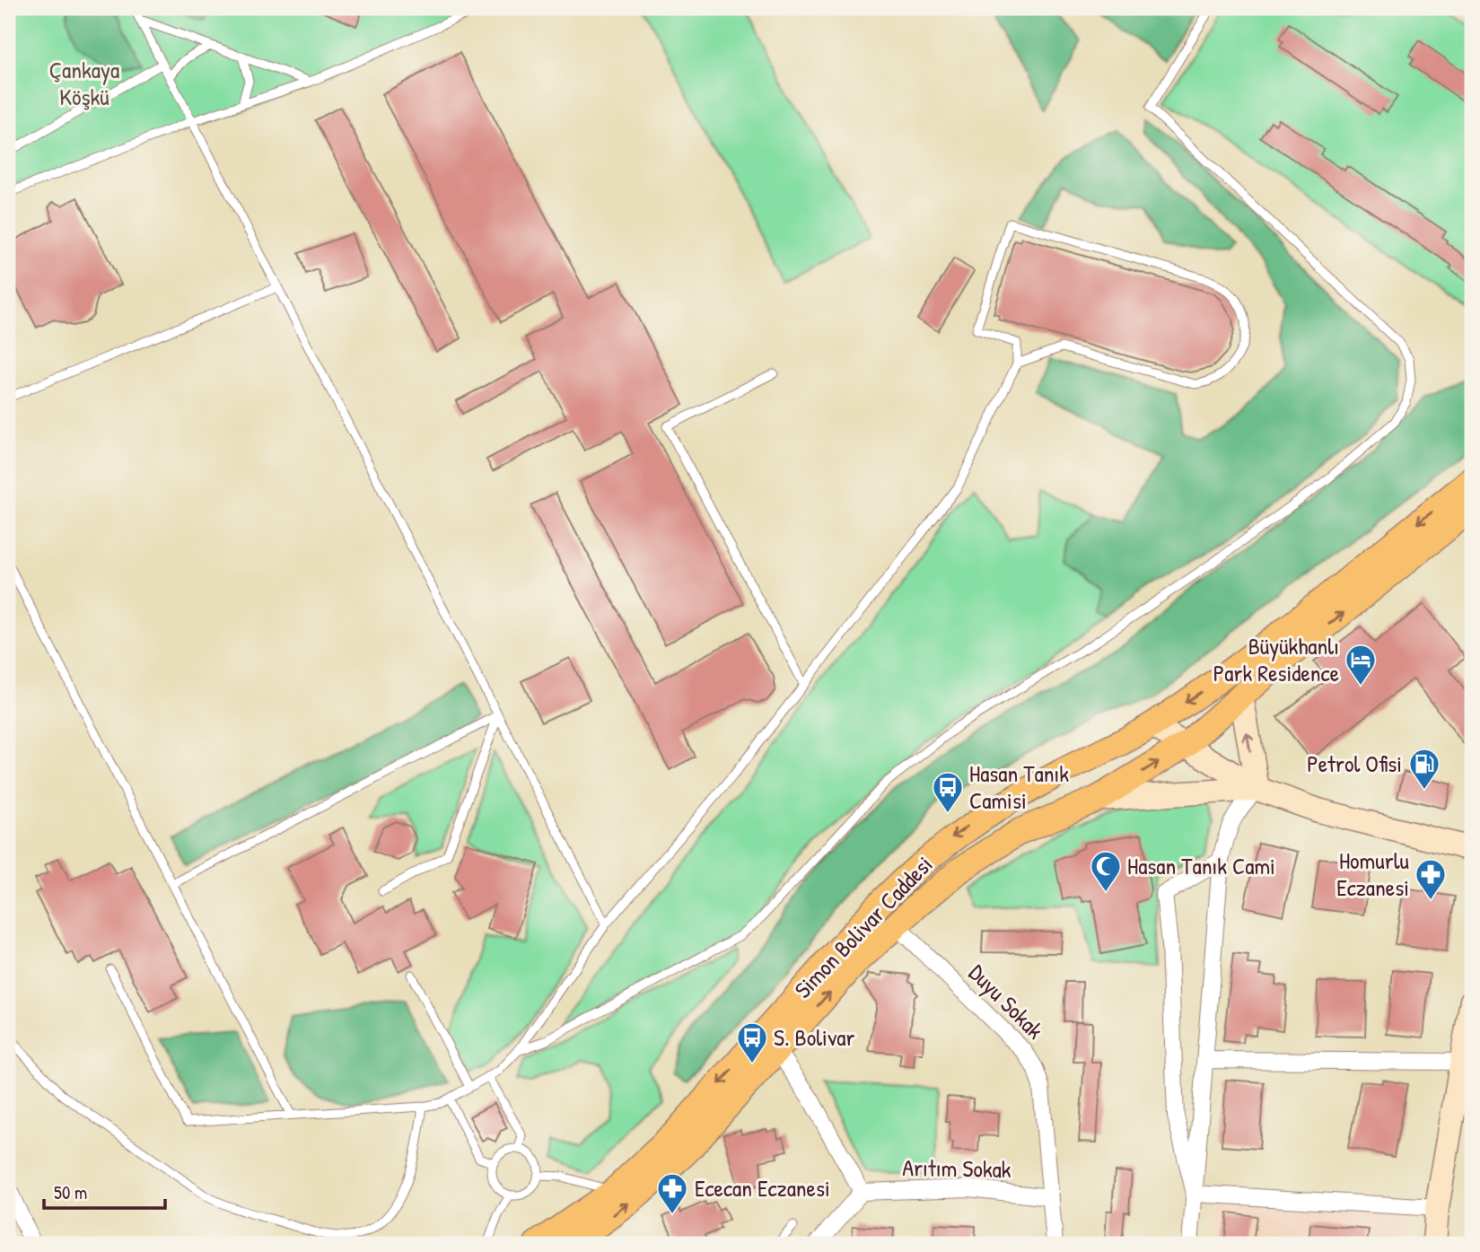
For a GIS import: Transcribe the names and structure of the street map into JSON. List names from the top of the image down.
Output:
{
  "streets": {
    "main road": ["Simon Bolivar Caddesi"],
    "street": ["Duyu Sokak", "Arıtım Sokak"]
  },
  "crossings": [
    ["Simon Bolivar Caddesi", "Duyu Sokak"],
    ["Duyu Sokak", "Arıtım Sokak"]
  ],
  "parks": ["Çankaya Köşkü"],
  "places": {
    "hotel": ["Büyükhanlı Park Residence"],
    "fuel station": ["Petrol Ofisi"],
    "bus stop": ["Hasan Tanık Camisi", "S. Bolivar"],
    "mosque": ["Hasan Tanık Cami"],
    "pharmacy": ["Homurlu Eczanesi", "Ececan Eczanesi"]
  },
  "scale_bar": "50 m"
}
